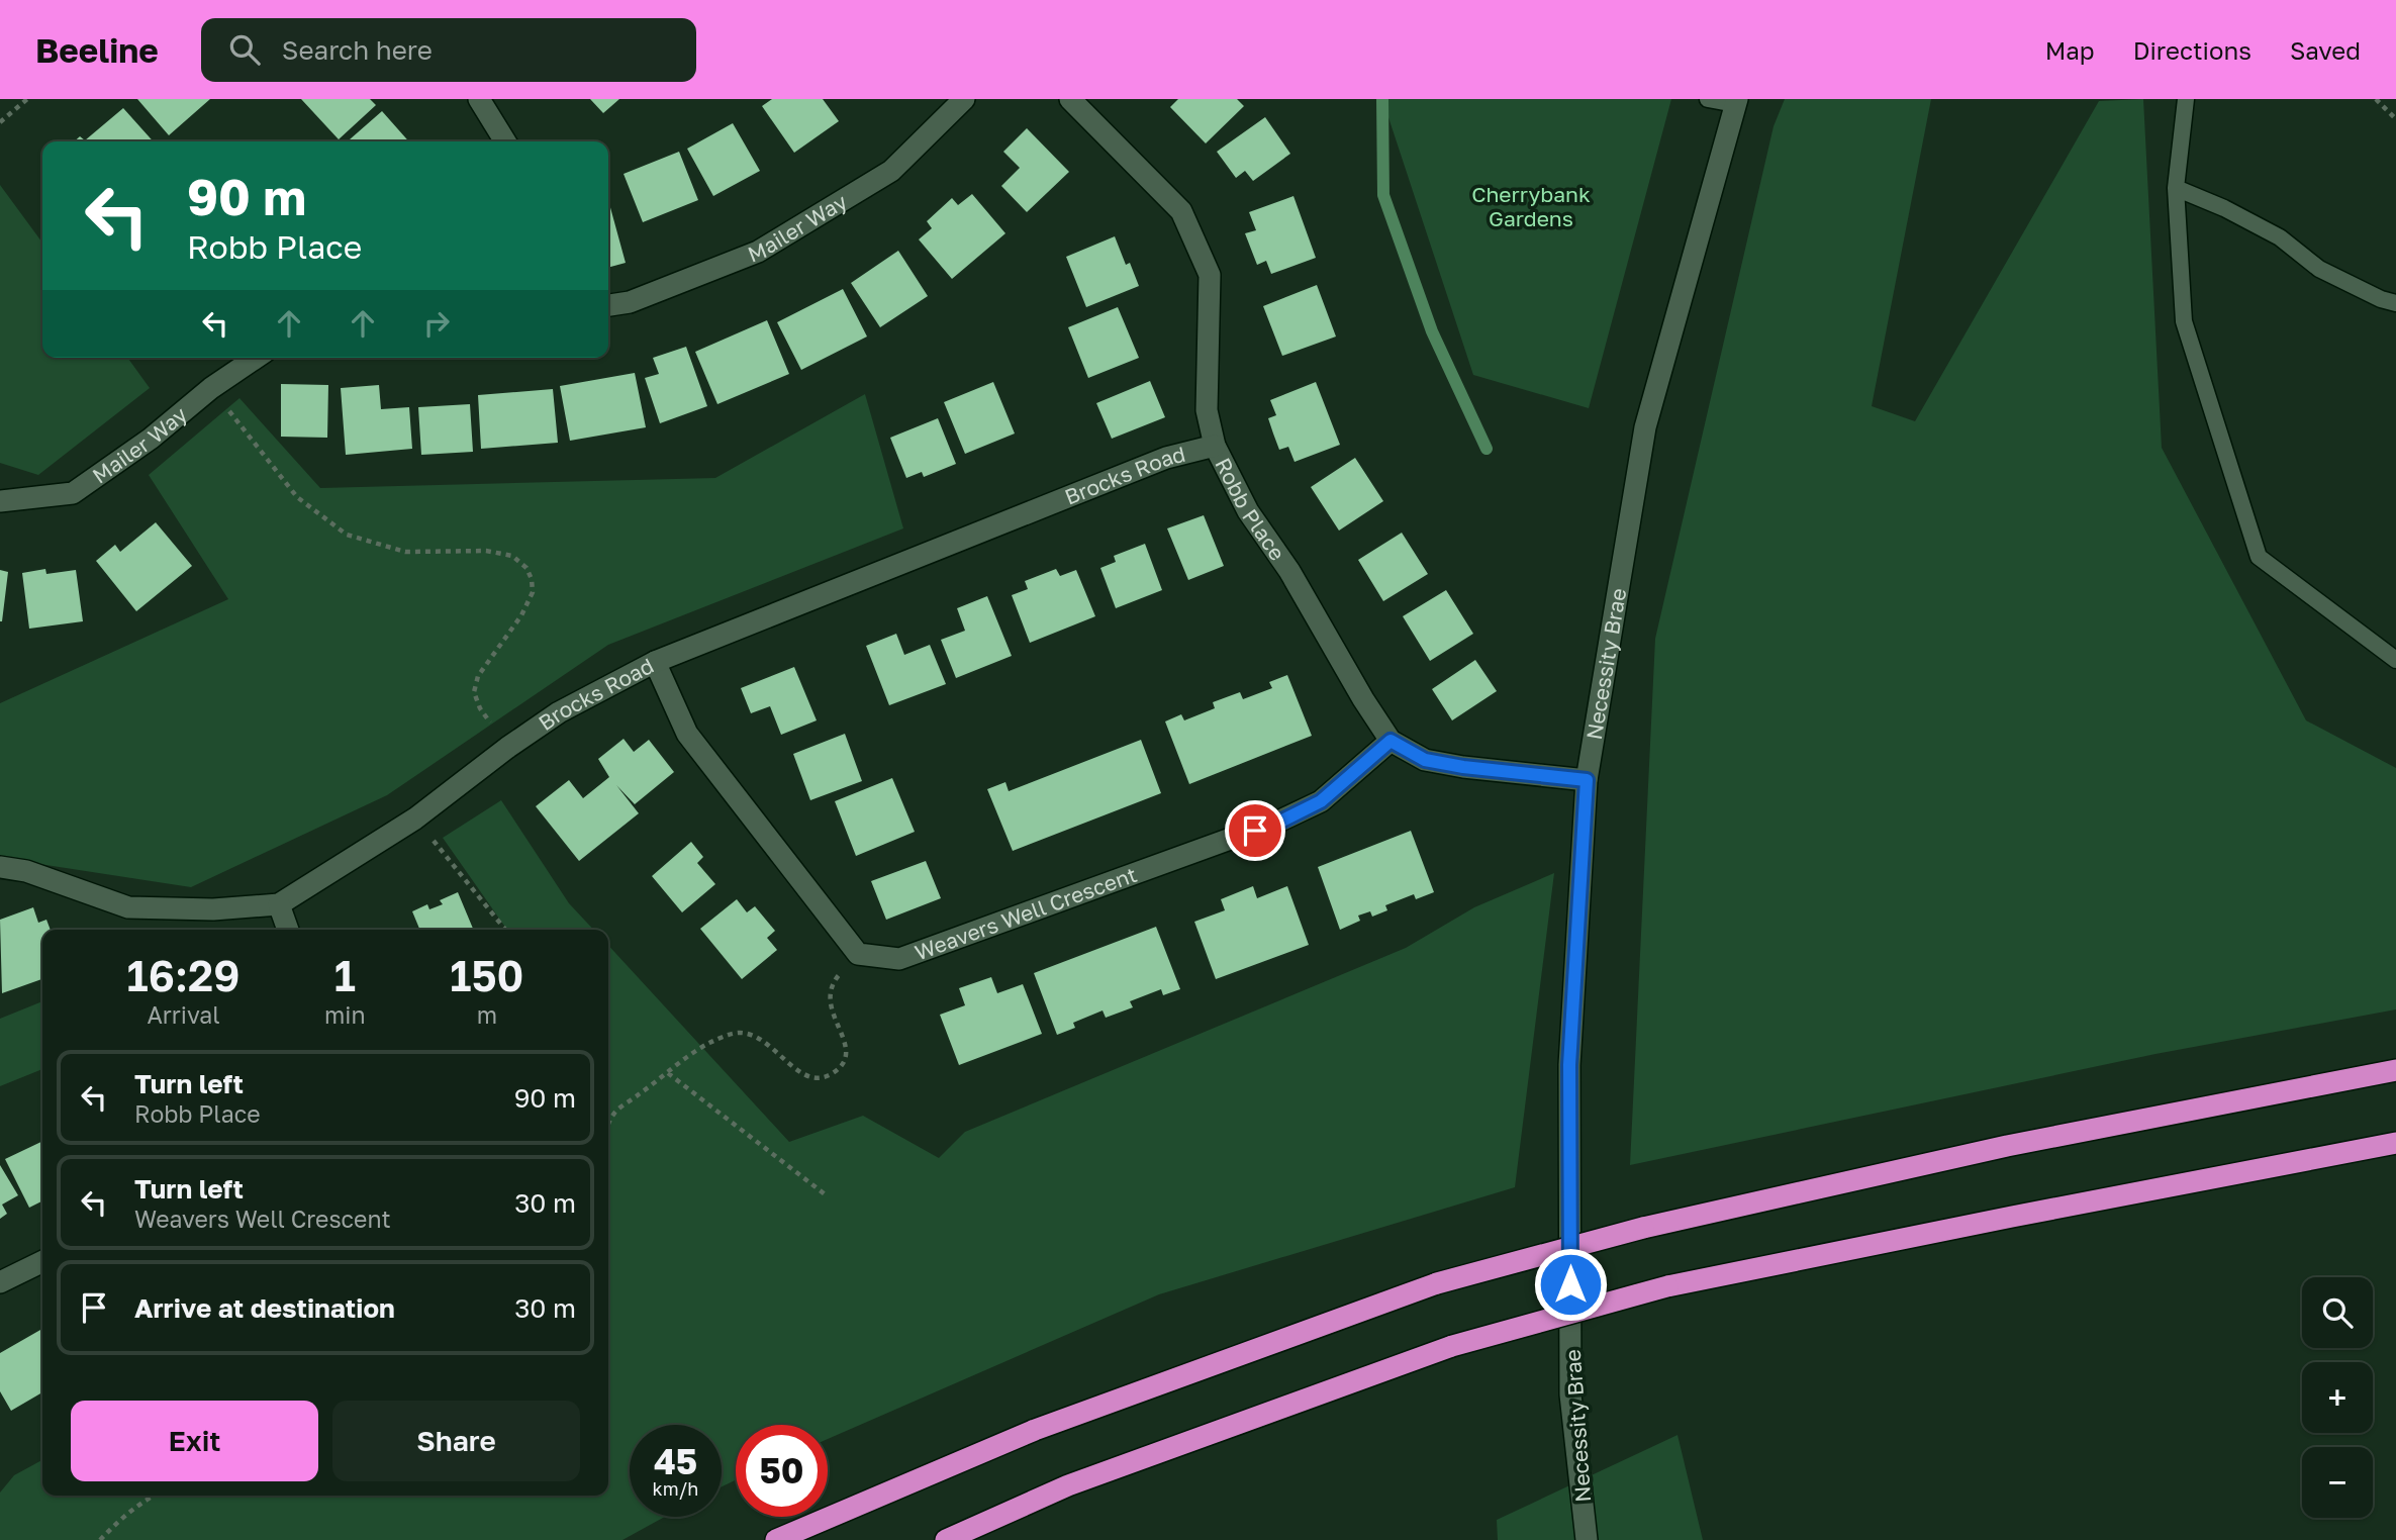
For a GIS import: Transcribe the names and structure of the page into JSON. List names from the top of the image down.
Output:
{
  "streets": {
    "street": [
      "Mailer Way",
      "Brocks Road",
      "Robb Place",
      "Necessity Brae",
      "Weavers Well Crescent"
    ]
  },
  "crossings": [
    ["Brocks Road", "Robb Place"],
    ["Robb Place", "Necessity Brae"],
    ["Robb Place", "Weavers Well Crescent"]
  ],
  "parks": ["Cherrybank Gardens"],
  "page": {
    "header": "Beeline",
    "search": "Search here",
    "nav": ["Map", "Directions", "Saved"],
    "turn": ["90 m", "Robb Place"],
    "eta": [
      "16:29",
      "Arrival",
      "1",
      "min",
      "150",
      "m"
    ],
    "list": [
      {
        "name": "Turn left",
        "note": "Robb Place",
        "value": "90 m"
      },
      {
        "name": "Turn left",
        "note": "Weavers Well Crescent",
        "value": "30 m"
      },
      {
        "name": "Arrive at destination",
        "value": "30 m"
      }
    ],
    "map_buttons": ["+", "−"],
    "buttons": ["Exit", "Share"],
    "speed": "45 km/h",
    "limit": "50"
  }
}
